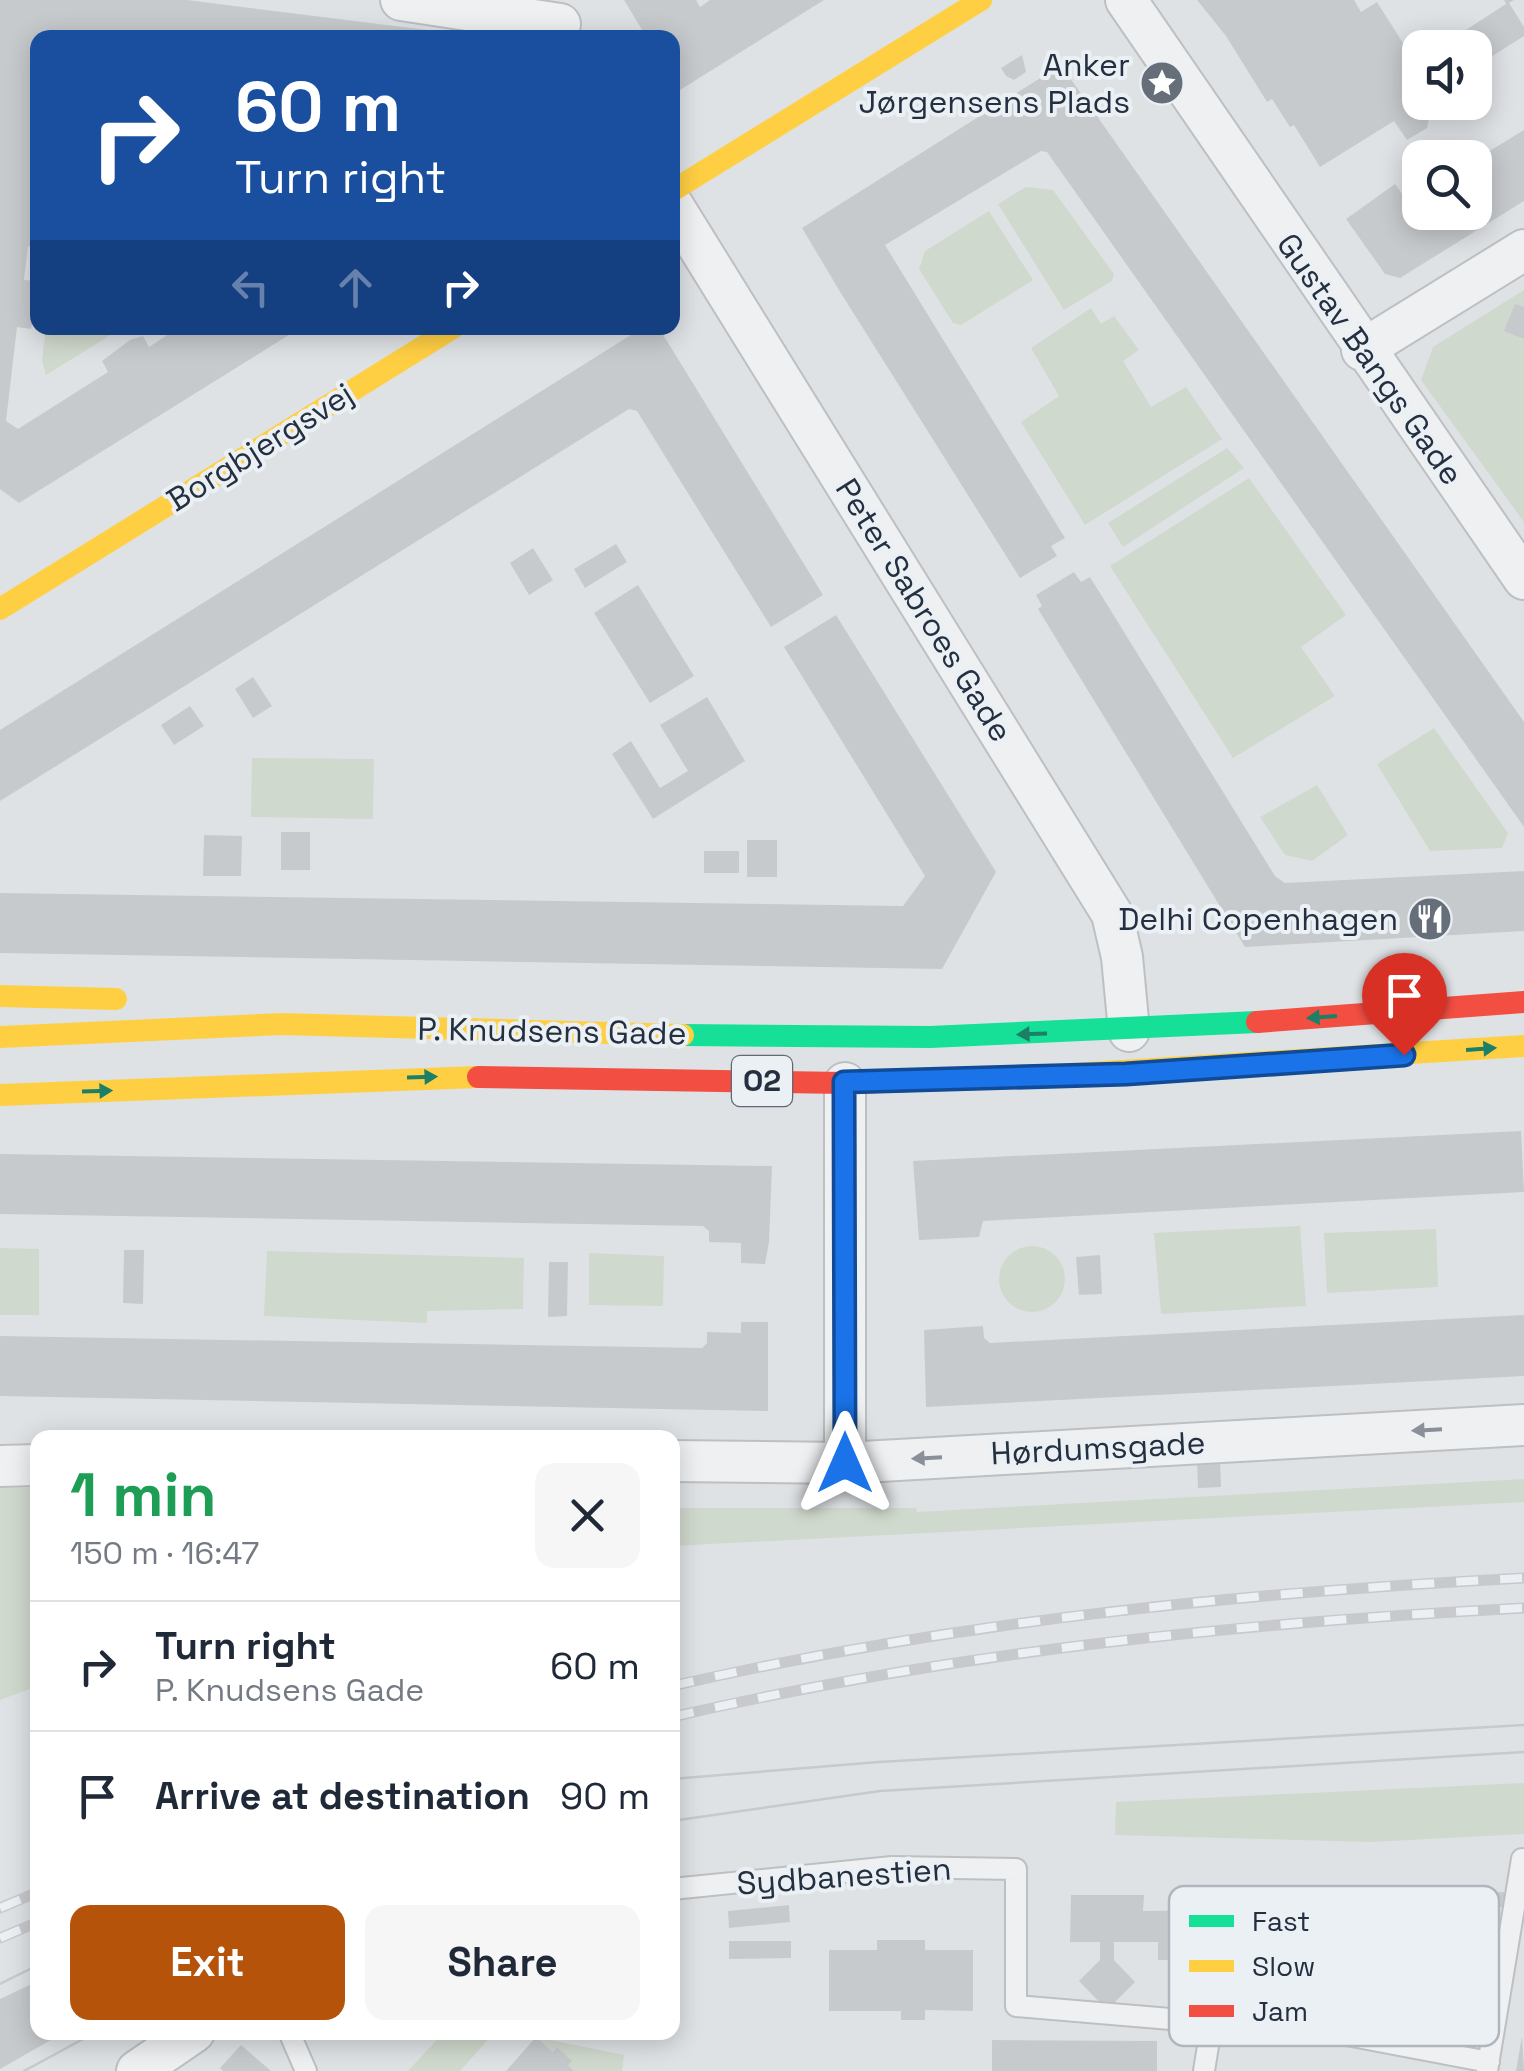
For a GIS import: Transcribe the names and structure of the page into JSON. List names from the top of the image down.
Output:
{
  "streets": {
    "main road": ["Borgbjergsvej", "P. Knudsens Gade", "O2"],
    "street": ["Gustav Bangs Gade", "Peter Sabroes Gade", "Hørdumsgade"],
    "lane": ["Sydbanestien"]
  },
  "crossings": [
    ["Peter Sabroes Gade", "P. Knudsens Gade"]
  ],
  "one_way": ["Hørdumsgade"],
  "places": {
    "place": ["Anker Jørgensens Plads"],
    "restaurant": ["Delhi Copenhagen"]
  },
  "legend": ["Fast", "Slow", "Jam"],
  "page": {
    "turn": ["60 m", "Turn right"],
    "heading": ["1 min", "150 m · 16:47"],
    "list": [
      {
        "name": "Turn right",
        "note": "P. Knudsens Gade",
        "value": "60 m"
      },
      {
        "name": "Arrive at destination",
        "value": "90 m"
      }
    ],
    "buttons": ["Exit", "Share"]
  }
}
